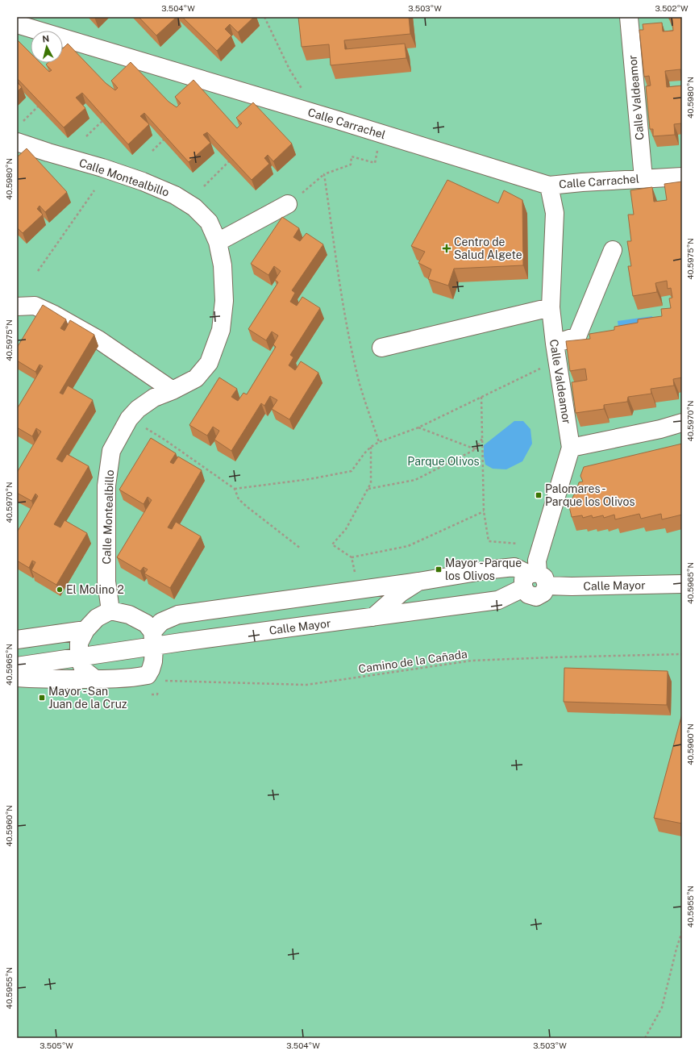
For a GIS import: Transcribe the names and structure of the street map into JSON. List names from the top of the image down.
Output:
{
  "streets": {
    "street": [
      "Calle Valdeamor",
      "Calle Carrachel",
      "Calle Montealbillo",
      "Calle Mayor"
    ],
    "path": ["Camino de la Cañada"]
  },
  "crossings": [
    ["Calle Valdeamor", "Calle Carrachel"],
    ["Calle Valdeamor", "Calle Mayor"]
  ],
  "parks": ["Parque Olivos"],
  "places": {
    "health": ["Centro de Salud Algete"],
    "transit": ["Palomares - Parque los Olivos", "Mayor - Parque los Olivos", "Mayor - San Juan de la Cruz"],
    "other": ["El Molino 2"]
  },
  "north": "top",
  "coordinates": [
    "3.504°W",
    "3.503°W",
    "3.502°W",
    "40.5980°N",
    "40.5975°N",
    "40.5970°N",
    "40.5965°N",
    "40.5960°N",
    "40.5955°N",
    "3.505°W"
  ]
}
